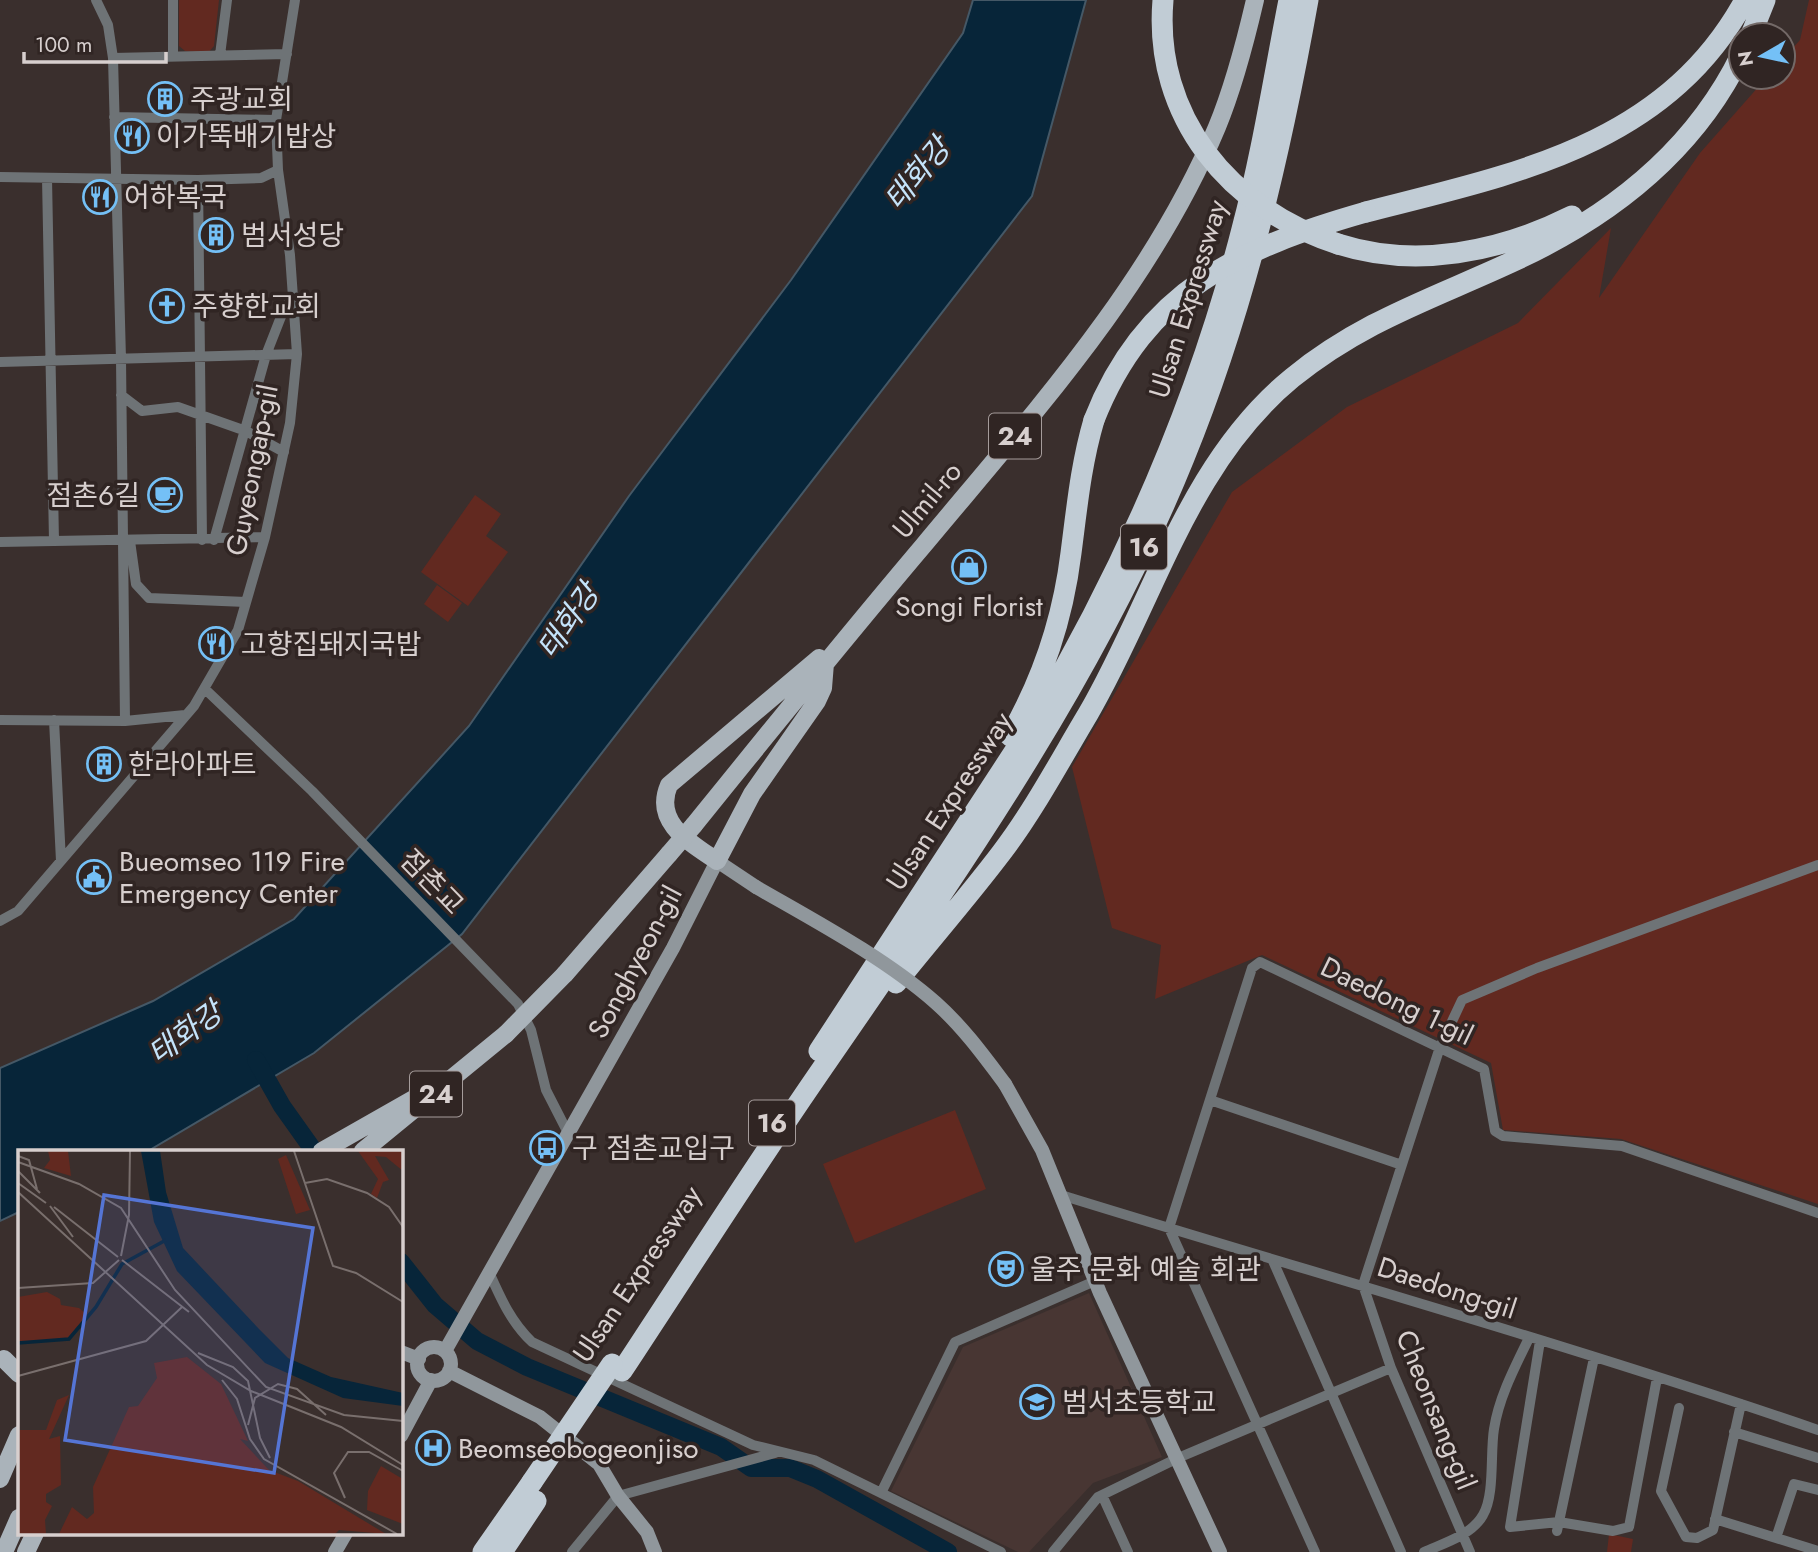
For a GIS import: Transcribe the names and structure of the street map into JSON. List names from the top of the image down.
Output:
{
  "streets": {
    "highway": ["Ulsan Expressway", "16"],
    "main road": ["24", "Ulmil-ro"],
    "street": [
      "Guyeongap-gil",
      "점촌교",
      "Songhyeon-gil",
      "Daedong 1-gil",
      "Daedong-gil",
      "Cheonsang-gil"
    ]
  },
  "crossings": [
    ["24", "Ulmil-ro"],
    ["Guyeongap-gil", "점촌교"],
    ["점촌교", "Songhyeon-gil"],
    ["Daedong 1-gil", "Daedong-gil"],
    ["Daedong-gil", "Cheonsang-gil"]
  ],
  "water": ["태화강"],
  "places": {
    "building": ["주광교회", "범서성당", "한라아파트"],
    "restaurant": ["이가뚝배기밥상", "어하복국", "고향집돼지국밥"],
    "church": ["주향한교회"],
    "cafe": ["점촌6길"],
    "shop": ["Songi Florist"],
    "public building": ["Bueomseo 119 Fire Emergency Center"],
    "bus stop": ["구 점촌교입구"],
    "theatre": ["울주 문화 예술 회관"],
    "school or university": ["범서초등학교"],
    "hospital": ["Beomseobogeonjiso"]
  },
  "scale_bar": "100 m",
  "north": "left"
}
